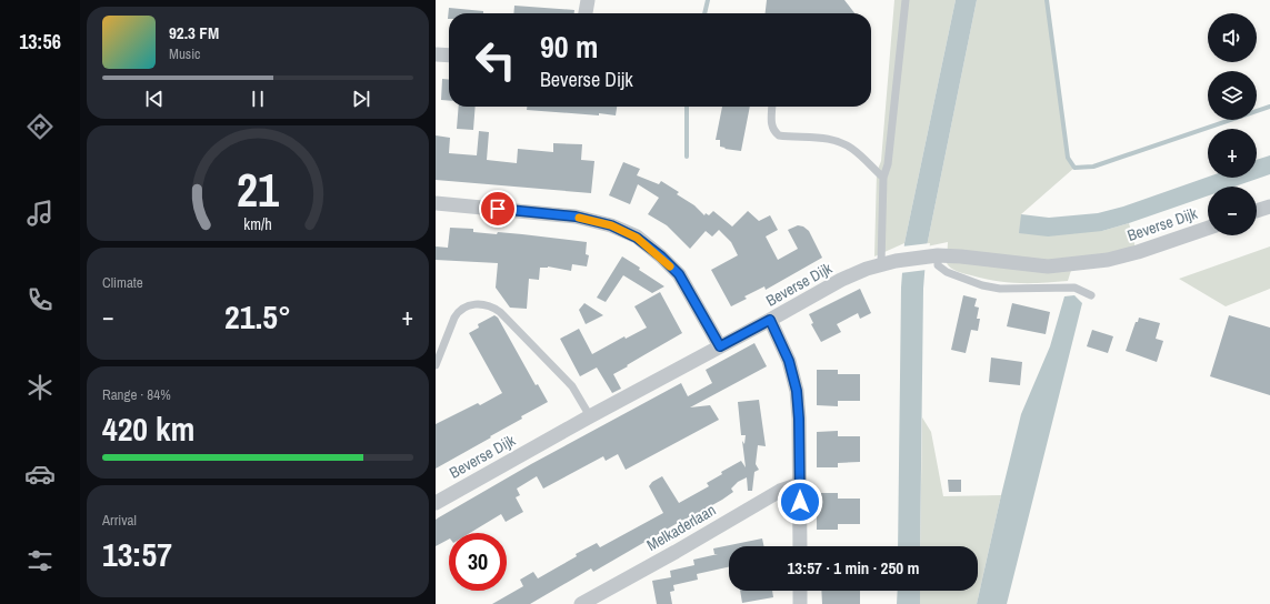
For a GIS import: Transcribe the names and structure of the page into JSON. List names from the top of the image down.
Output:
{
  "streets": {
    "street": ["Beverse Dijk", "Melkaderlaan"]
  },
  "page": {
    "tabs": "13:56",
    "map_buttons": ["+", "−"],
    "turn": ["90 m", "Beverse Dijk"],
    "song": ["92.3 FM", "Music"],
    "tile": [
      "Climate",
      ["Range · 84%", "420 km"],
      ["Arrival", "13:57"]
    ],
    "heat": ["−", "21.5°", "+"],
    "limit": "30",
    "trip": "13:57 · 1 min · 250 m",
    "gauge": ["21", "km/h"]
  }
}
